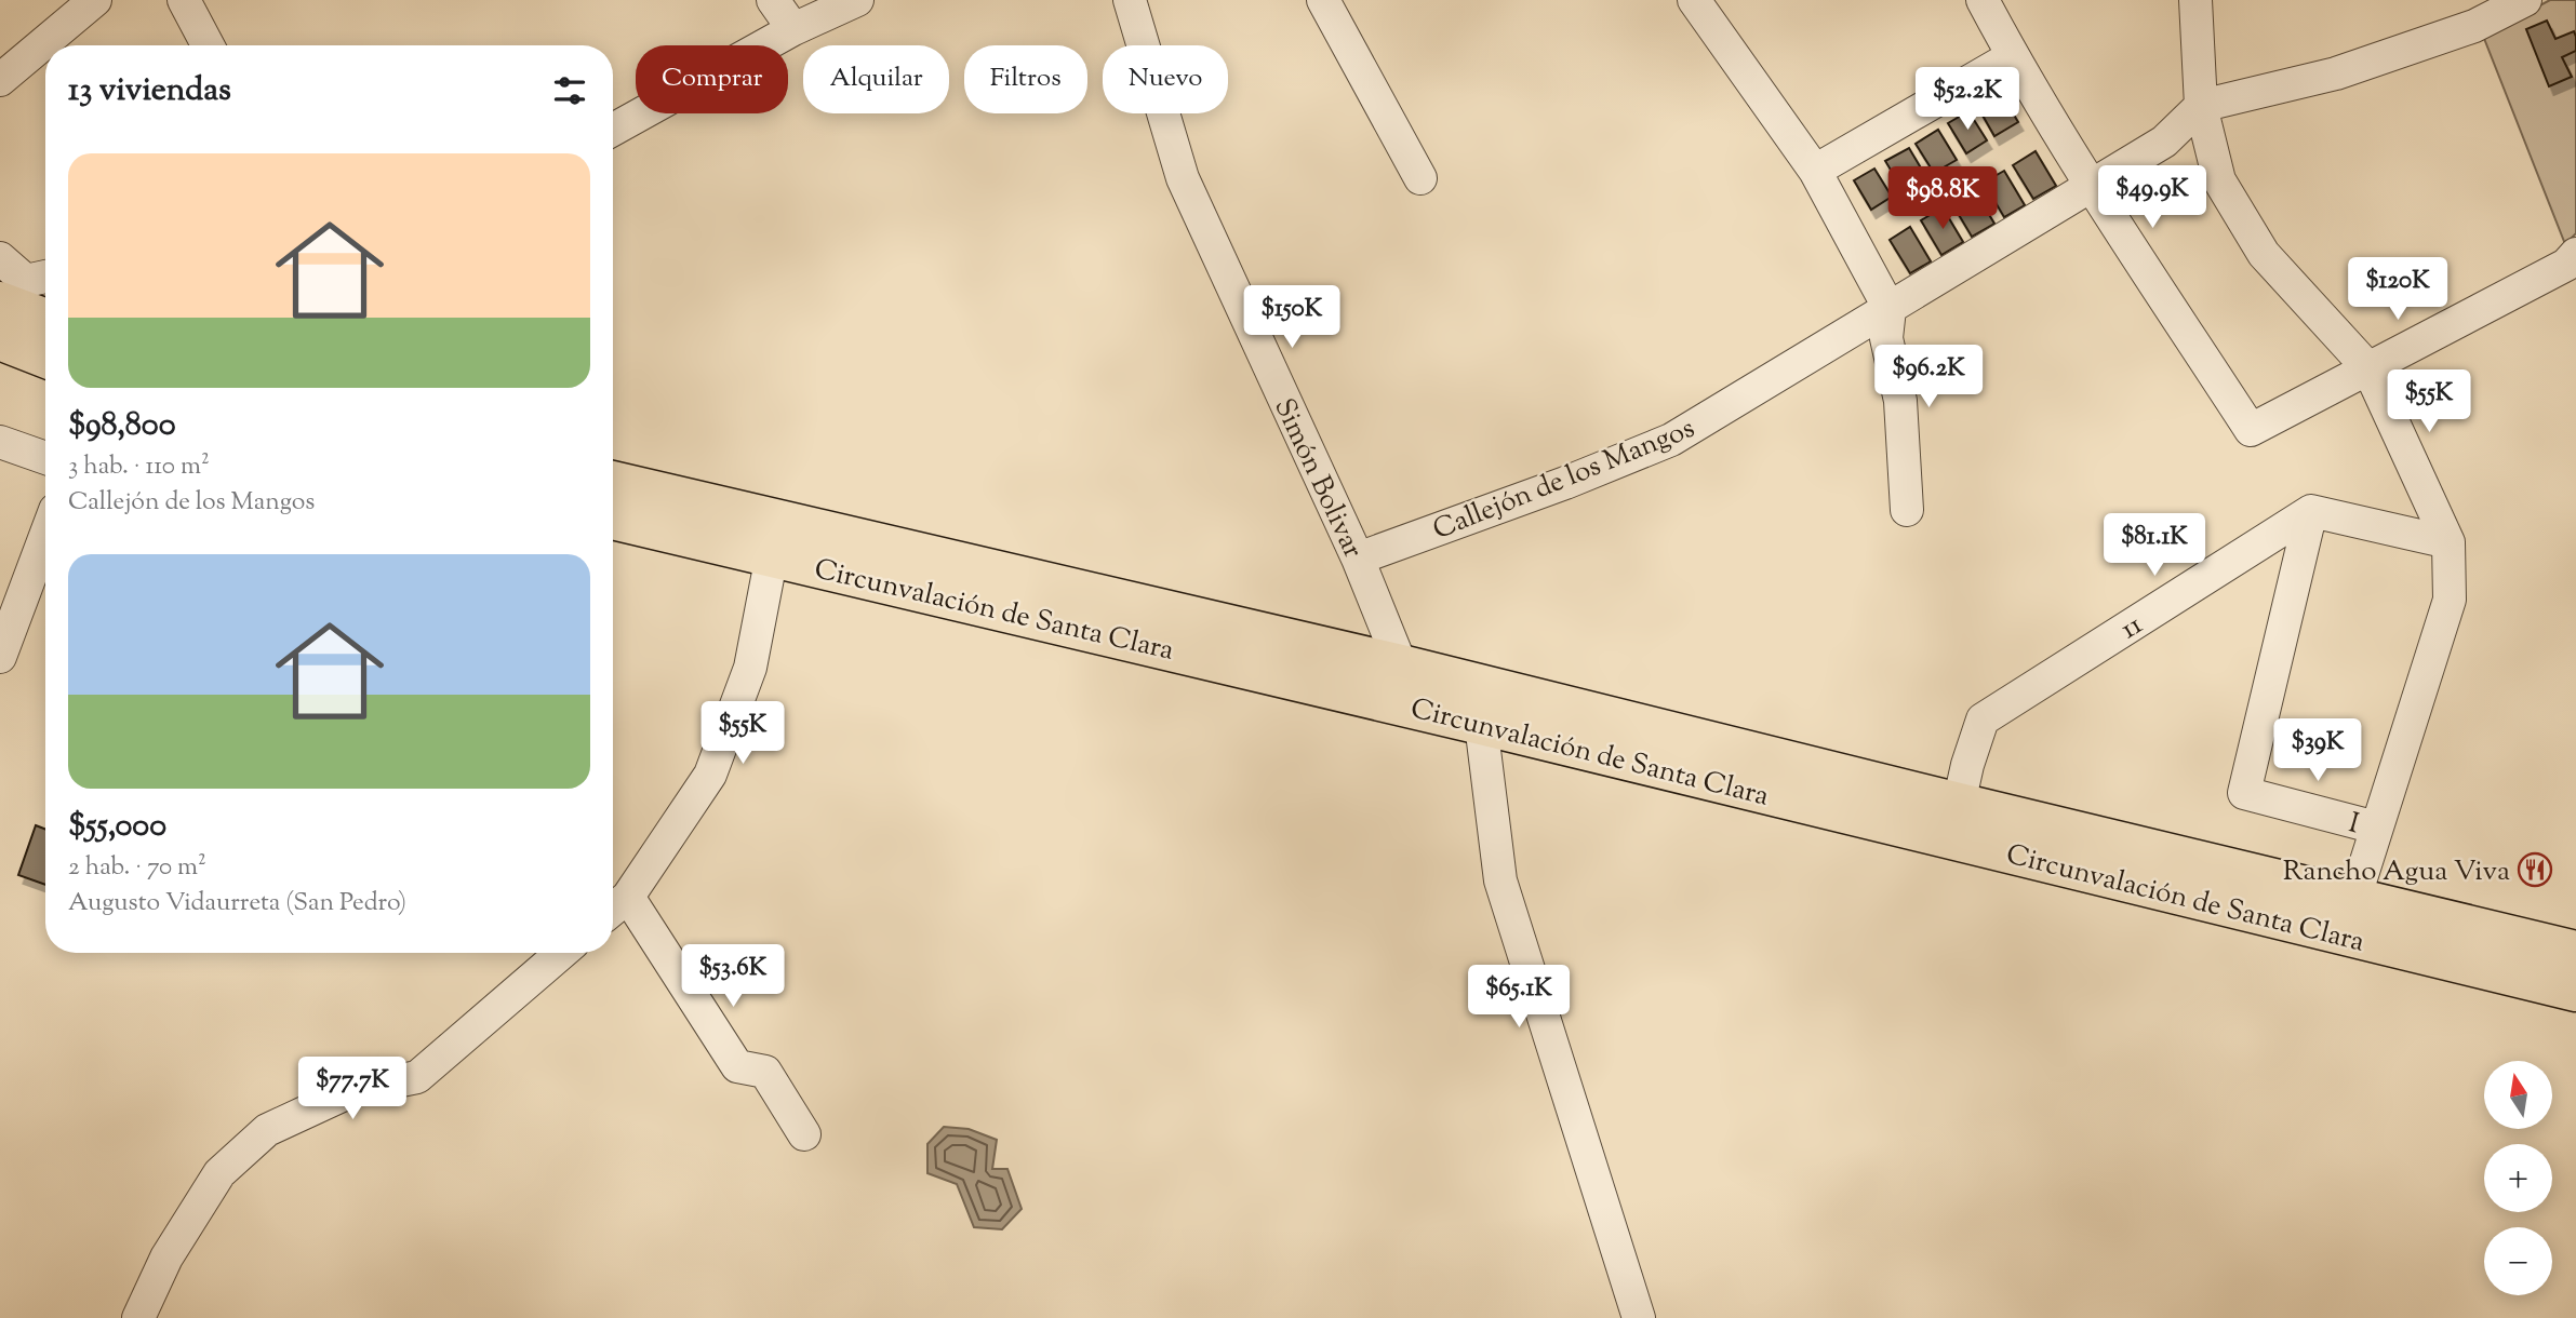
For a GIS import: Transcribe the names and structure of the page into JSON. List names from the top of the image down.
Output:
{
  "streets": {
    "highway": ["Circunvalación de Santa Clara"],
    "street": [
      "Simón Bolivar",
      "Callejón de los Mangos",
      "11",
      "I"
    ]
  },
  "crossings": [
    ["Simón Bolivar", "Callejón de los Mangos"],
    ["Simón Bolivar", "Circunvalación de Santa Clara"],
    ["Circunvalación de Santa Clara", "11"],
    ["11", "I"]
  ],
  "places": {
    "restaurant": ["Rancho Agua Viva"]
  },
  "north": "top",
  "page": {
    "chip": [
      "Comprar",
      "Alquilar",
      "Filtros",
      "Nuevo"
    ],
    "heading": "13 viviendas",
    "price": [
      "$52.2K",
      "$49.9K",
      "$98.8K",
      "$120K",
      "$150K",
      "$96.2K",
      "$55K",
      "$81.1K",
      "$55K",
      "$39K",
      "$53.6K",
      "$65.1K",
      "$77.7K"
    ],
    "list": [
      {
        "name": "$98,800",
        "note": "3 hab. · 110 m² · Callejón de los Mangos"
      },
      {
        "name": "$55,000",
        "note": "2 hab. · 70 m² · Augusto Vidaurreta (San Pedro)"
      }
    ],
    "map_buttons": ["+", "−"]
  }
}
